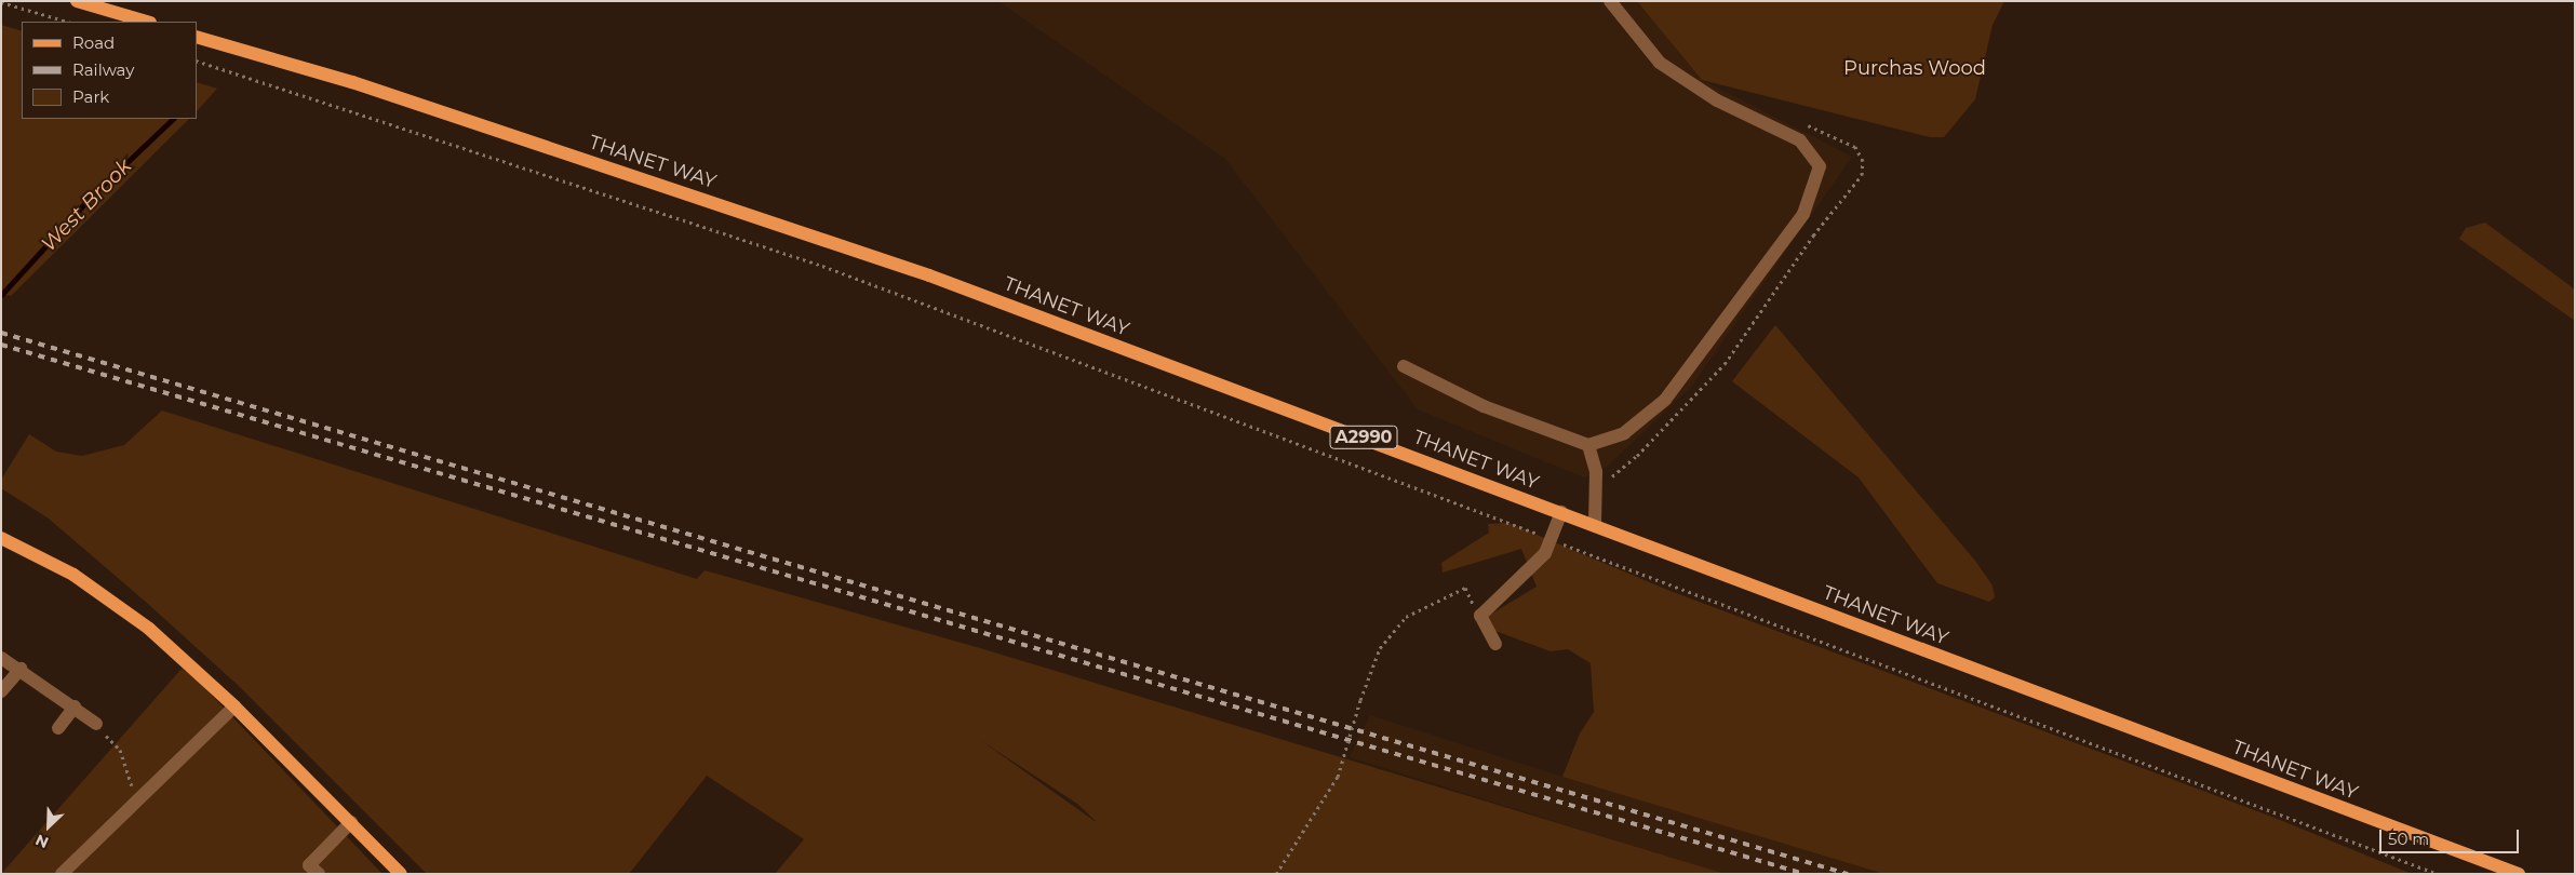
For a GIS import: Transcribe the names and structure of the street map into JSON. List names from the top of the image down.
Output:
{
  "streets": {
    "main road": ["THANET WAY", "A2990"]
  },
  "water": ["West Brook"],
  "parks": ["Purchas Wood"],
  "legend": ["Road", "Railway", "Park"],
  "scale_bar": "50 m",
  "north": "bottom left"
}
